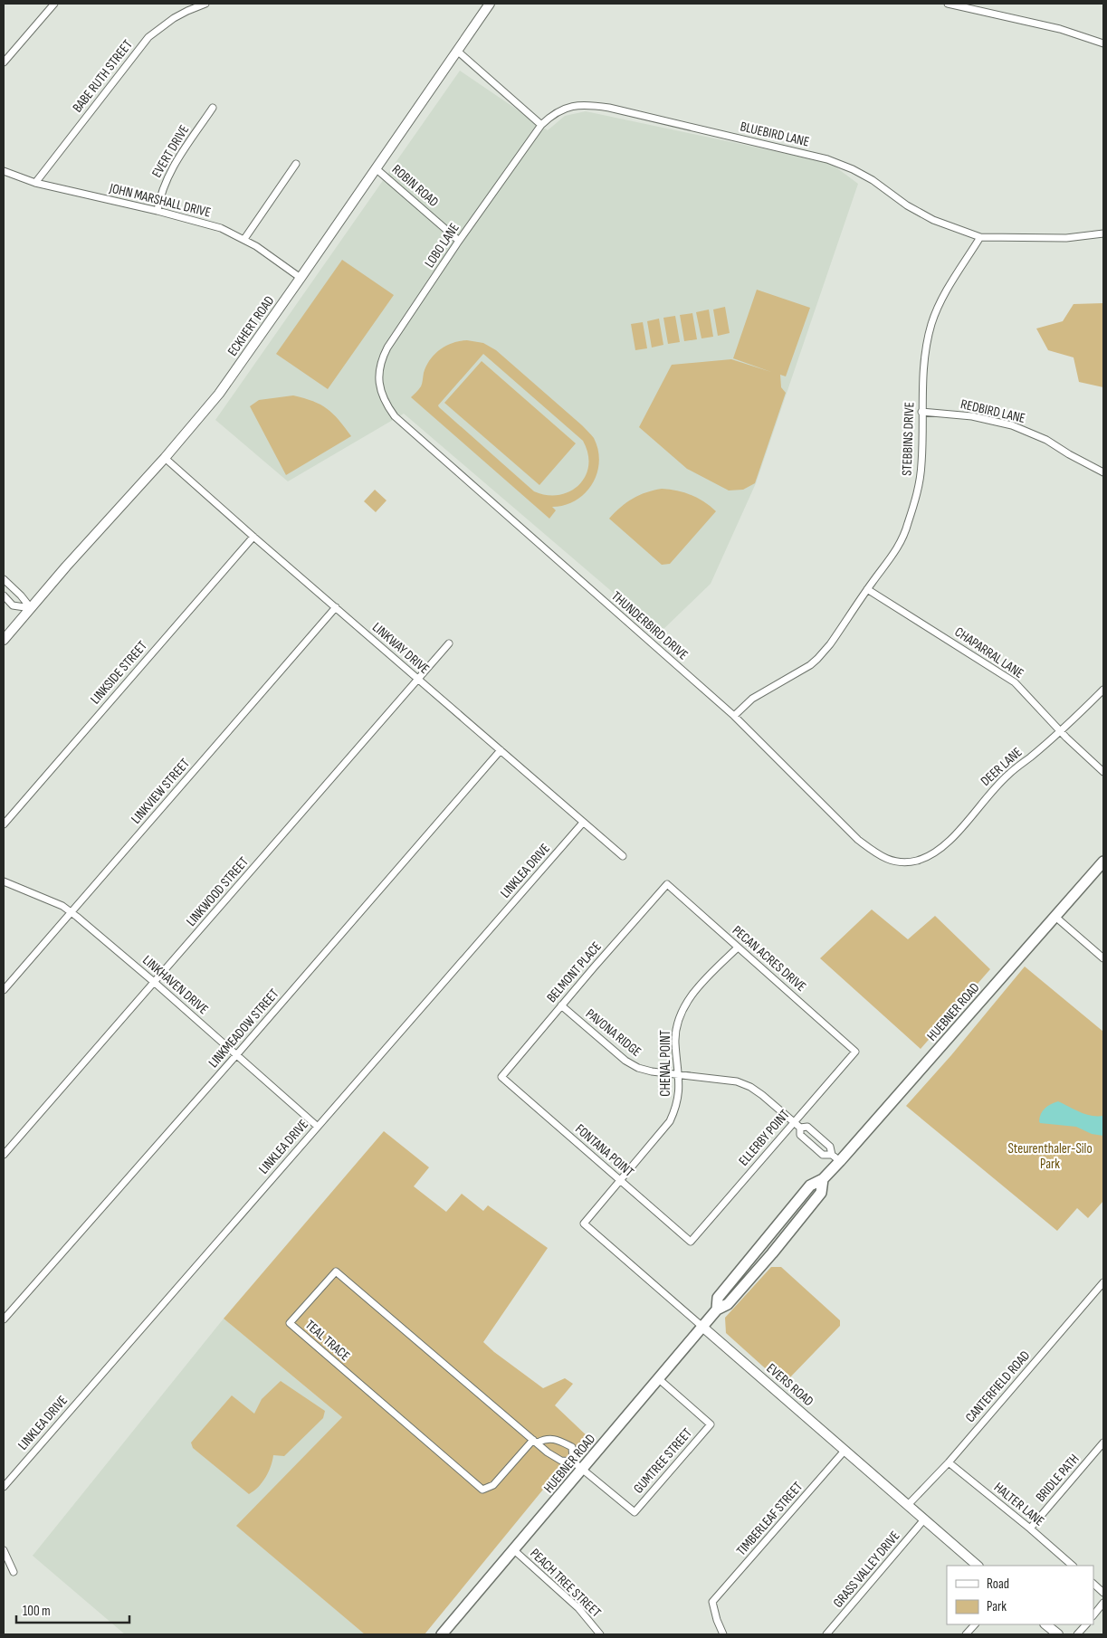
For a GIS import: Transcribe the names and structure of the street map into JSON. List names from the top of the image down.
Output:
{
  "streets": {
    "main road": ["ECKHERT ROAD", "HUEBNER ROAD", "EVERS ROAD"],
    "street": [
      "BABE RUTH STREET",
      "BLUEBIRD LANE",
      "EVERT DRIVE",
      "ROBIN ROAD",
      "JOHN MARSHALL DRIVE",
      "LOBO LANE",
      "REDBIRD LANE",
      "STEBBINS DRIVE",
      "THUNDERBIRD DRIVE",
      "LINKWAY DRIVE",
      "CHAPARRAL LANE",
      "LINKSIDE STREET",
      "DEER LANE",
      "LINKVIEW STREET",
      "LINKLEA DRIVE",
      "LINKWOOD STREET",
      "PECAN ACRES DRIVE",
      "BELMONT PLACE",
      "LINKHAVEN DRIVE",
      "LINKMEADOW STREET",
      "PAVONA RIDGE",
      "CHENAL POINT",
      "ELLERBY POINT",
      "FONTANA POINT",
      "TEAL TRACE",
      "CANTERFIELD ROAD",
      "GUMTREE STREET",
      "BRIDLE PATH",
      "HALTER LANE",
      "TIMBERLEAF STREET",
      "GRASS VALLEY DRIVE",
      "PEACH TREE STREET"
    ]
  },
  "crossings": [
    ["BABE RUTH STREET", "JOHN MARSHALL DRIVE"],
    ["BLUEBIRD LANE", "LOBO LANE"],
    ["BLUEBIRD LANE", "STEBBINS DRIVE"],
    ["EVERT DRIVE", "JOHN MARSHALL DRIVE"],
    ["ROBIN ROAD", "LOBO LANE"],
    ["ROBIN ROAD", "ECKHERT ROAD"],
    ["JOHN MARSHALL DRIVE", "ECKHERT ROAD"],
    ["LOBO LANE", "THUNDERBIRD DRIVE"],
    ["ECKHERT ROAD", "LINKWAY DRIVE"],
    ["REDBIRD LANE", "STEBBINS DRIVE"],
    ["STEBBINS DRIVE", "THUNDERBIRD DRIVE"],
    ["STEBBINS DRIVE", "CHAPARRAL LANE"],
    ["THUNDERBIRD DRIVE", "DEER LANE"],
    ["LINKWAY DRIVE", "LINKSIDE STREET"],
    ["LINKWAY DRIVE", "LINKVIEW STREET"],
    ["LINKWAY DRIVE", "LINKLEA DRIVE"],
    ["LINKWAY DRIVE", "LINKWOOD STREET"],
    ["LINKWAY DRIVE", "LINKMEADOW STREET"],
    ["CHAPARRAL LANE", "DEER LANE"],
    ["LINKVIEW STREET", "LINKHAVEN DRIVE"],
    ["LINKLEA DRIVE", "LINKHAVEN DRIVE"],
    ["LINKWOOD STREET", "LINKHAVEN DRIVE"],
    ["PECAN ACRES DRIVE", "BELMONT PLACE"],
    ["PECAN ACRES DRIVE", "CHENAL POINT"],
    ["PECAN ACRES DRIVE", "ELLERBY POINT"],
    ["BELMONT PLACE", "PAVONA RIDGE"],
    ["BELMONT PLACE", "FONTANA POINT"],
    ["LINKHAVEN DRIVE", "LINKMEADOW STREET"],
    ["HUEBNER ROAD", "PAVONA RIDGE"],
    ["HUEBNER ROAD", "TEAL TRACE"],
    ["HUEBNER ROAD", "EVERS ROAD"],
    ["HUEBNER ROAD", "GUMTREE STREET"],
    ["HUEBNER ROAD", "PEACH TREE STREET"],
    ["PAVONA RIDGE", "CHENAL POINT"],
    ["PAVONA RIDGE", "ELLERBY POINT"],
    ["CHENAL POINT", "FONTANA POINT"],
    ["CHENAL POINT", "EVERS ROAD"],
    ["ELLERBY POINT", "FONTANA POINT"],
    ["TEAL TRACE", "GUMTREE STREET"],
    ["EVERS ROAD", "CANTERFIELD ROAD"],
    ["EVERS ROAD", "TIMBERLEAF STREET"],
    ["EVERS ROAD", "GRASS VALLEY DRIVE"],
    ["CANTERFIELD ROAD", "HALTER LANE"],
    ["BRIDLE PATH", "HALTER LANE"]
  ],
  "parks": ["Steurenthaler-Silo Park"],
  "legend": ["Road", "Park"],
  "scale_bar": "100 m"
}
